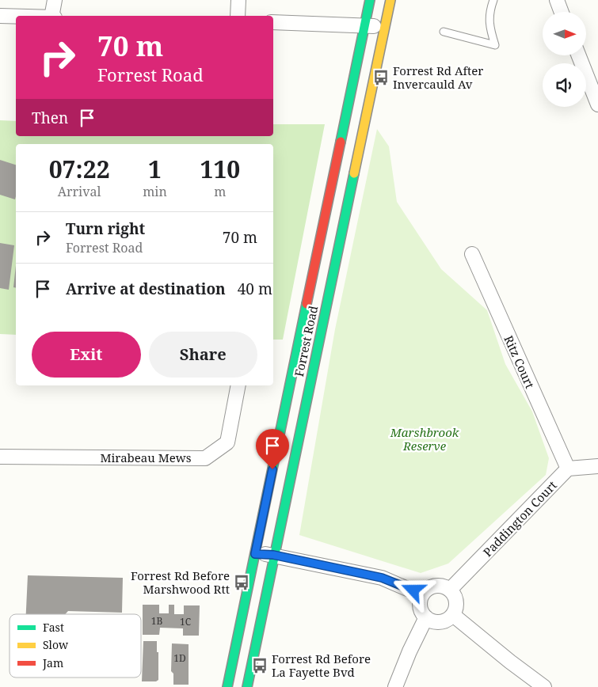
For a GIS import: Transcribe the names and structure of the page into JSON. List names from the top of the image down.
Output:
{
  "streets": {
    "main road": ["Forrest Road"],
    "street": ["Ritz Court", "Mirabeau Mews", "Paddington Court"]
  },
  "crossings": [
    ["Ritz Court", "Paddington Court"]
  ],
  "parks": ["Marshbrook Reserve"],
  "places": {
    "bus stop": ["Forrest Rd After Invercauld Av", "Forrest Rd Before Marshwood Rtt", "Forrest Rd Before La Fayette Bvd"]
  },
  "house_numbers": ["1B", "1C", "1D"],
  "legend": ["Fast", "Slow", "Jam"],
  "north": "right",
  "page": {
    "turn": ["70 m", "Forrest Road"],
    "then": "Then",
    "eta": [
      "07:22",
      "Arrival",
      "1",
      "min",
      "110",
      "m"
    ],
    "list": [
      {
        "name": "Turn right",
        "note": "Forrest Road",
        "value": "70 m"
      },
      {
        "name": "Arrive at destination",
        "value": "40 m"
      }
    ],
    "buttons": ["Exit", "Share"]
  }
}
